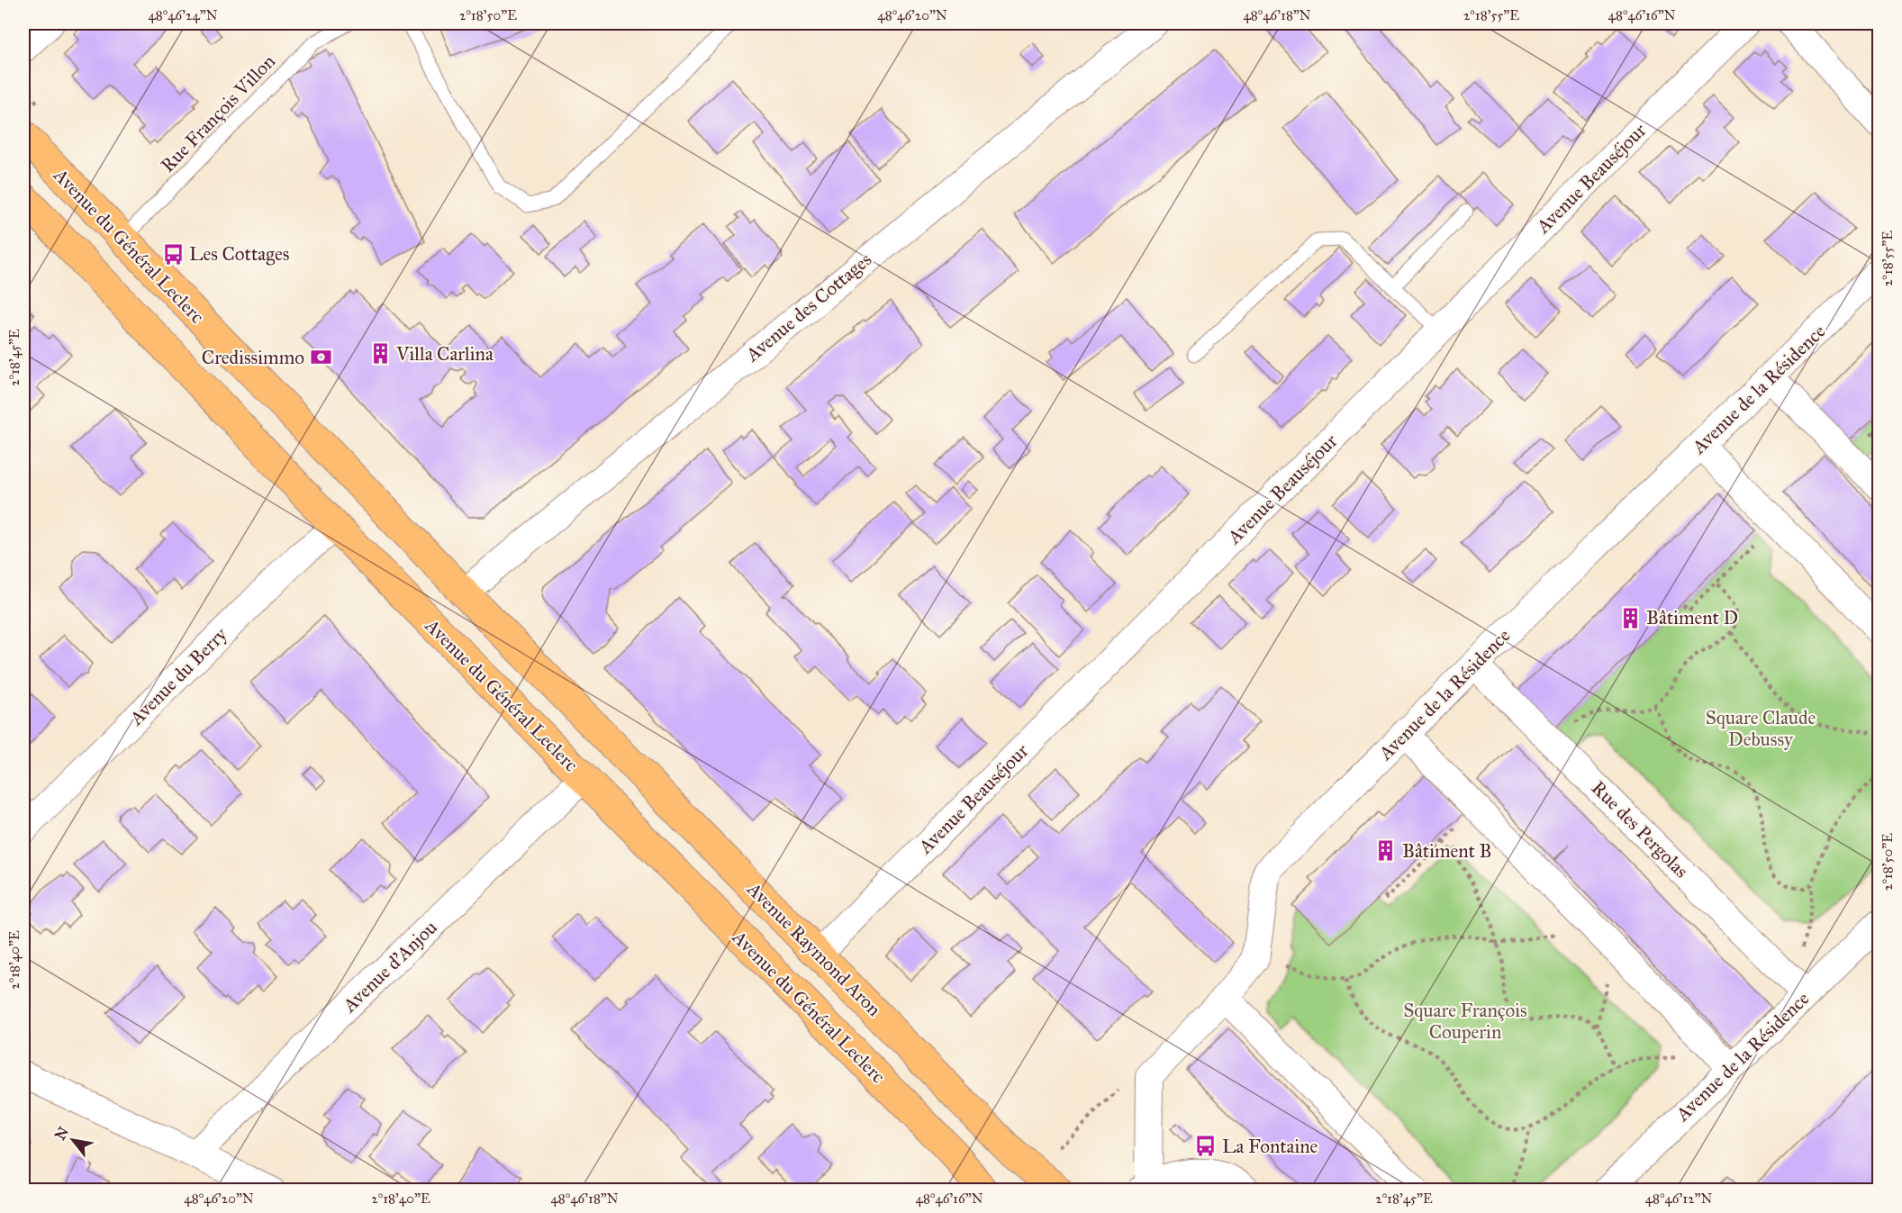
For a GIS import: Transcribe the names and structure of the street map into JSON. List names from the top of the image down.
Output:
{
  "streets": {
    "main road": ["Avenue du Général Leclerc", "Avenue Raymond Aron"],
    "street": [
      "Avenue Beauséjour",
      "Avenue des Cottages",
      "Avenue de la Résidence",
      "Avenue du Berry",
      "Rue des Pergolas",
      "Avenue d'Anjou"
    ],
    "lane": ["Rue François Villon"]
  },
  "crossings": [
    ["Rue François Villon", "Avenue du Général Leclerc"],
    ["Avenue Beauséjour", "Avenue Raymond Aron"],
    ["Avenue du Général Leclerc", "Avenue des Cottages"],
    ["Avenue du Général Leclerc", "Avenue du Berry"],
    ["Avenue du Général Leclerc", "Avenue Raymond Aron"],
    ["Avenue du Général Leclerc", "Avenue d'Anjou"],
    ["Avenue de la Résidence", "Rue des Pergolas"]
  ],
  "parks": ["Square Claude Debussy", "Square François Couperin"],
  "places": {
    "bus stop": ["Les Cottages", "La Fontaine"],
    "building": ["Villa Carlina", "Bâtiment D", "Bâtiment B"],
    "bank": ["Credissimmo"]
  },
  "north": "top left",
  "coordinates": [
    "48°46'24\"N",
    "2°18'50\"E",
    "48°46'20\"N",
    "48°46'18\"N",
    "2°18'55\"E",
    "48°46'16\"N",
    "2°18'45\"E",
    "2°18'40\"E",
    "48°46'12\"N"
  ]
}
